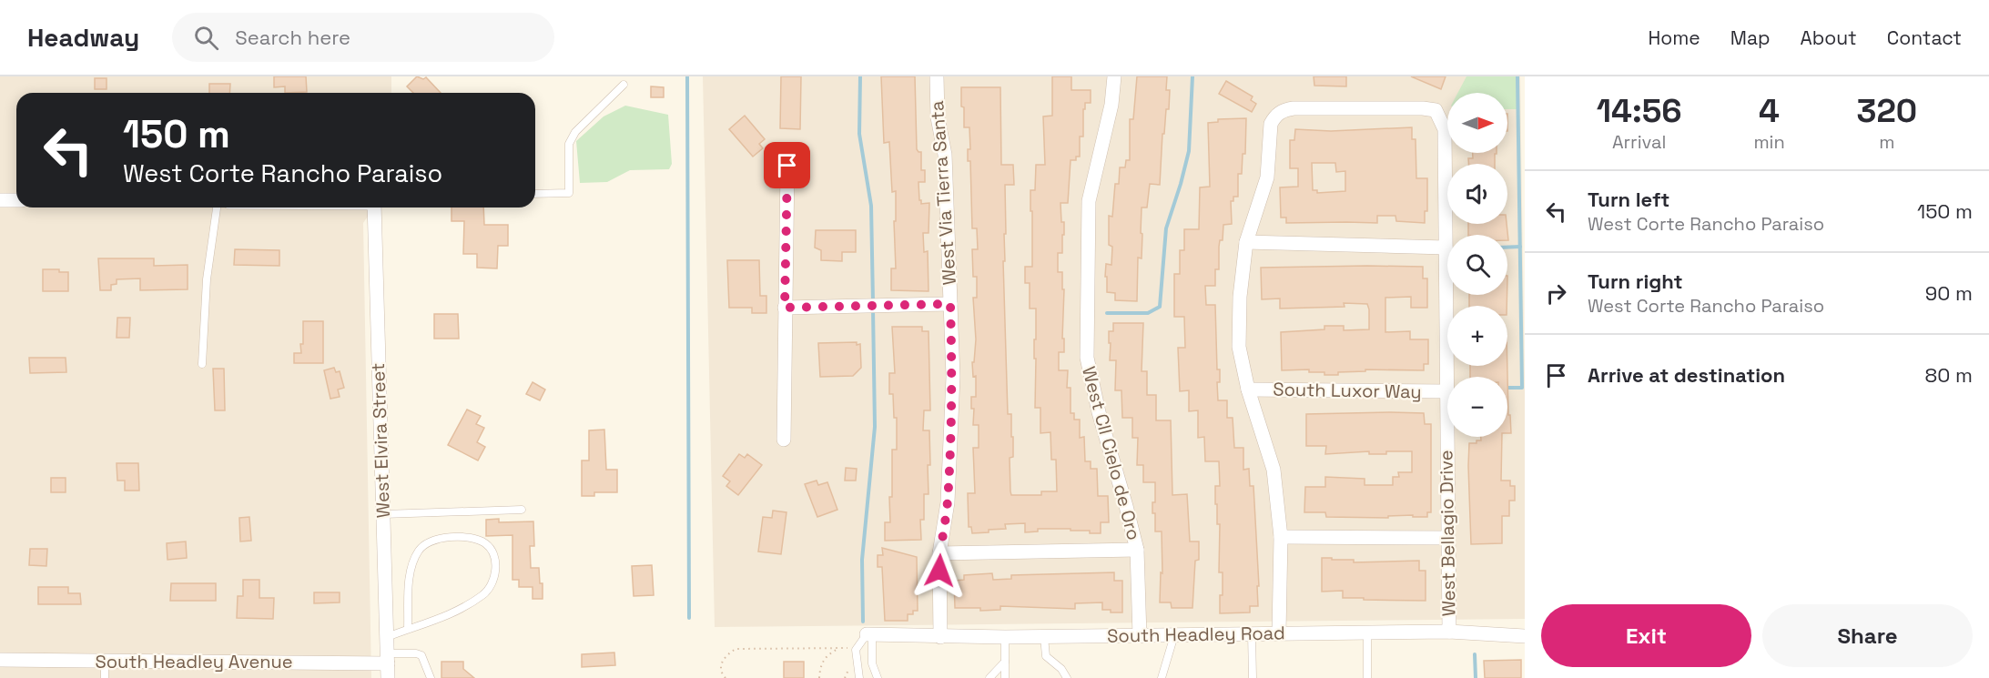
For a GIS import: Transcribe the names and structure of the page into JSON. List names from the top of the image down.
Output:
{
  "streets": {
    "street": [
      "West Via Tierra Santa",
      "South Luxor Way",
      "West Elvira Street",
      "West Cll Cielo de Oro",
      "West Bellagio Drive",
      "South Headley Road",
      "South Headley Avenue"
    ]
  },
  "crossings": [
    ["West Via Tierra Santa", "South Headley Road"],
    ["South Luxor Way", "West Bellagio Drive"],
    ["West Elvira Street", "South Headley Avenue"],
    ["West Cll Cielo de Oro", "South Headley Road"],
    ["West Bellagio Drive", "South Headley Road"]
  ],
  "north": "right",
  "page": {
    "header": "Headway",
    "search": "Search here",
    "nav": [
      "Home",
      "Map",
      "About",
      "Contact"
    ],
    "eta": [
      "14:56",
      "Arrival",
      "4",
      "min",
      "320",
      "m"
    ],
    "map_buttons": ["+", "−"],
    "turn": ["150 m", "West Corte Rancho Paraiso"],
    "list": [
      {
        "name": "Turn left",
        "note": "West Corte Rancho Paraiso",
        "value": "150 m"
      },
      {
        "name": "Turn right",
        "note": "West Corte Rancho Paraiso",
        "value": "90 m"
      },
      {
        "name": "Arrive at destination",
        "value": "80 m"
      }
    ],
    "buttons": ["Exit", "Share"]
  }
}
